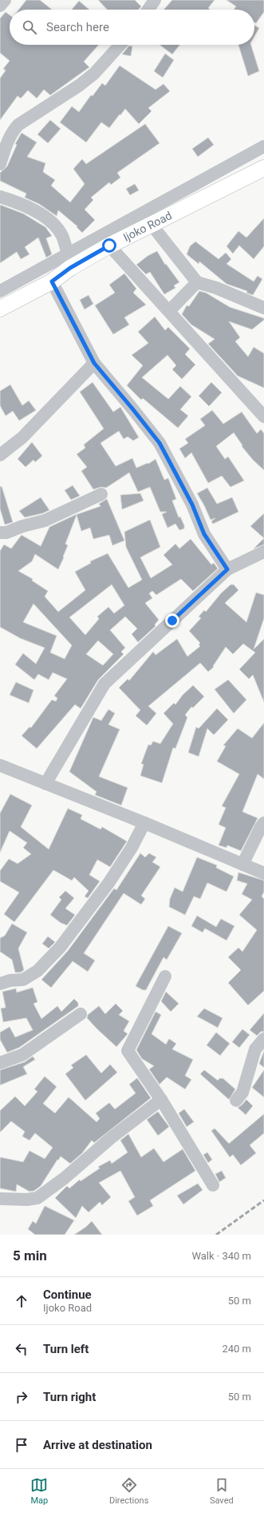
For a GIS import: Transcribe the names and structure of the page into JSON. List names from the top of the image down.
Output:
{
  "streets": {
    "main road": ["Ijoko Road"]
  },
  "page": {
    "search": "Search here",
    "heading": ["5 min", "Walk · 340 m"],
    "list": [
      ["Continue", "Ijoko Road", "50 m"],
      ["Turn left", "240 m"],
      ["Turn right", "50 m"],
      "Arrive at destination"
    ],
    "nav": ["Map", "Directions", "Saved"]
  }
}
